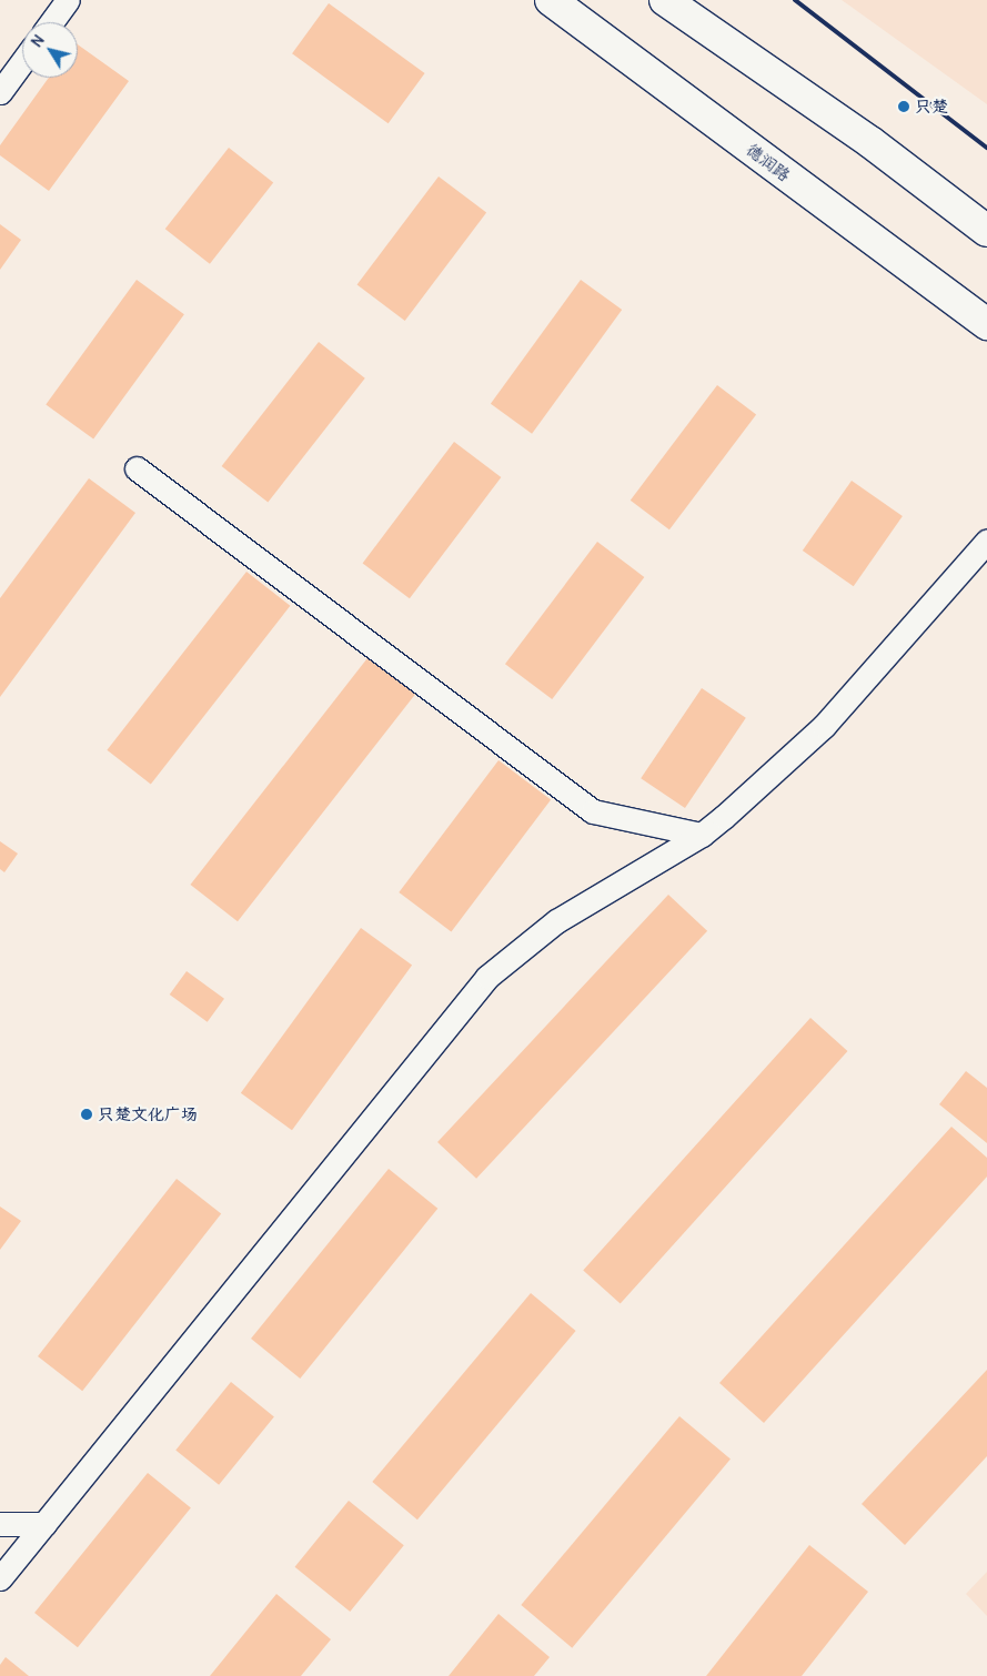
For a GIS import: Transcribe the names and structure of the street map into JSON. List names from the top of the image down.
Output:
{
  "streets": {
    "main road": ["德润路"]
  },
  "places": ["只楚", "只楚文化广场"],
  "north": "top left"
}
